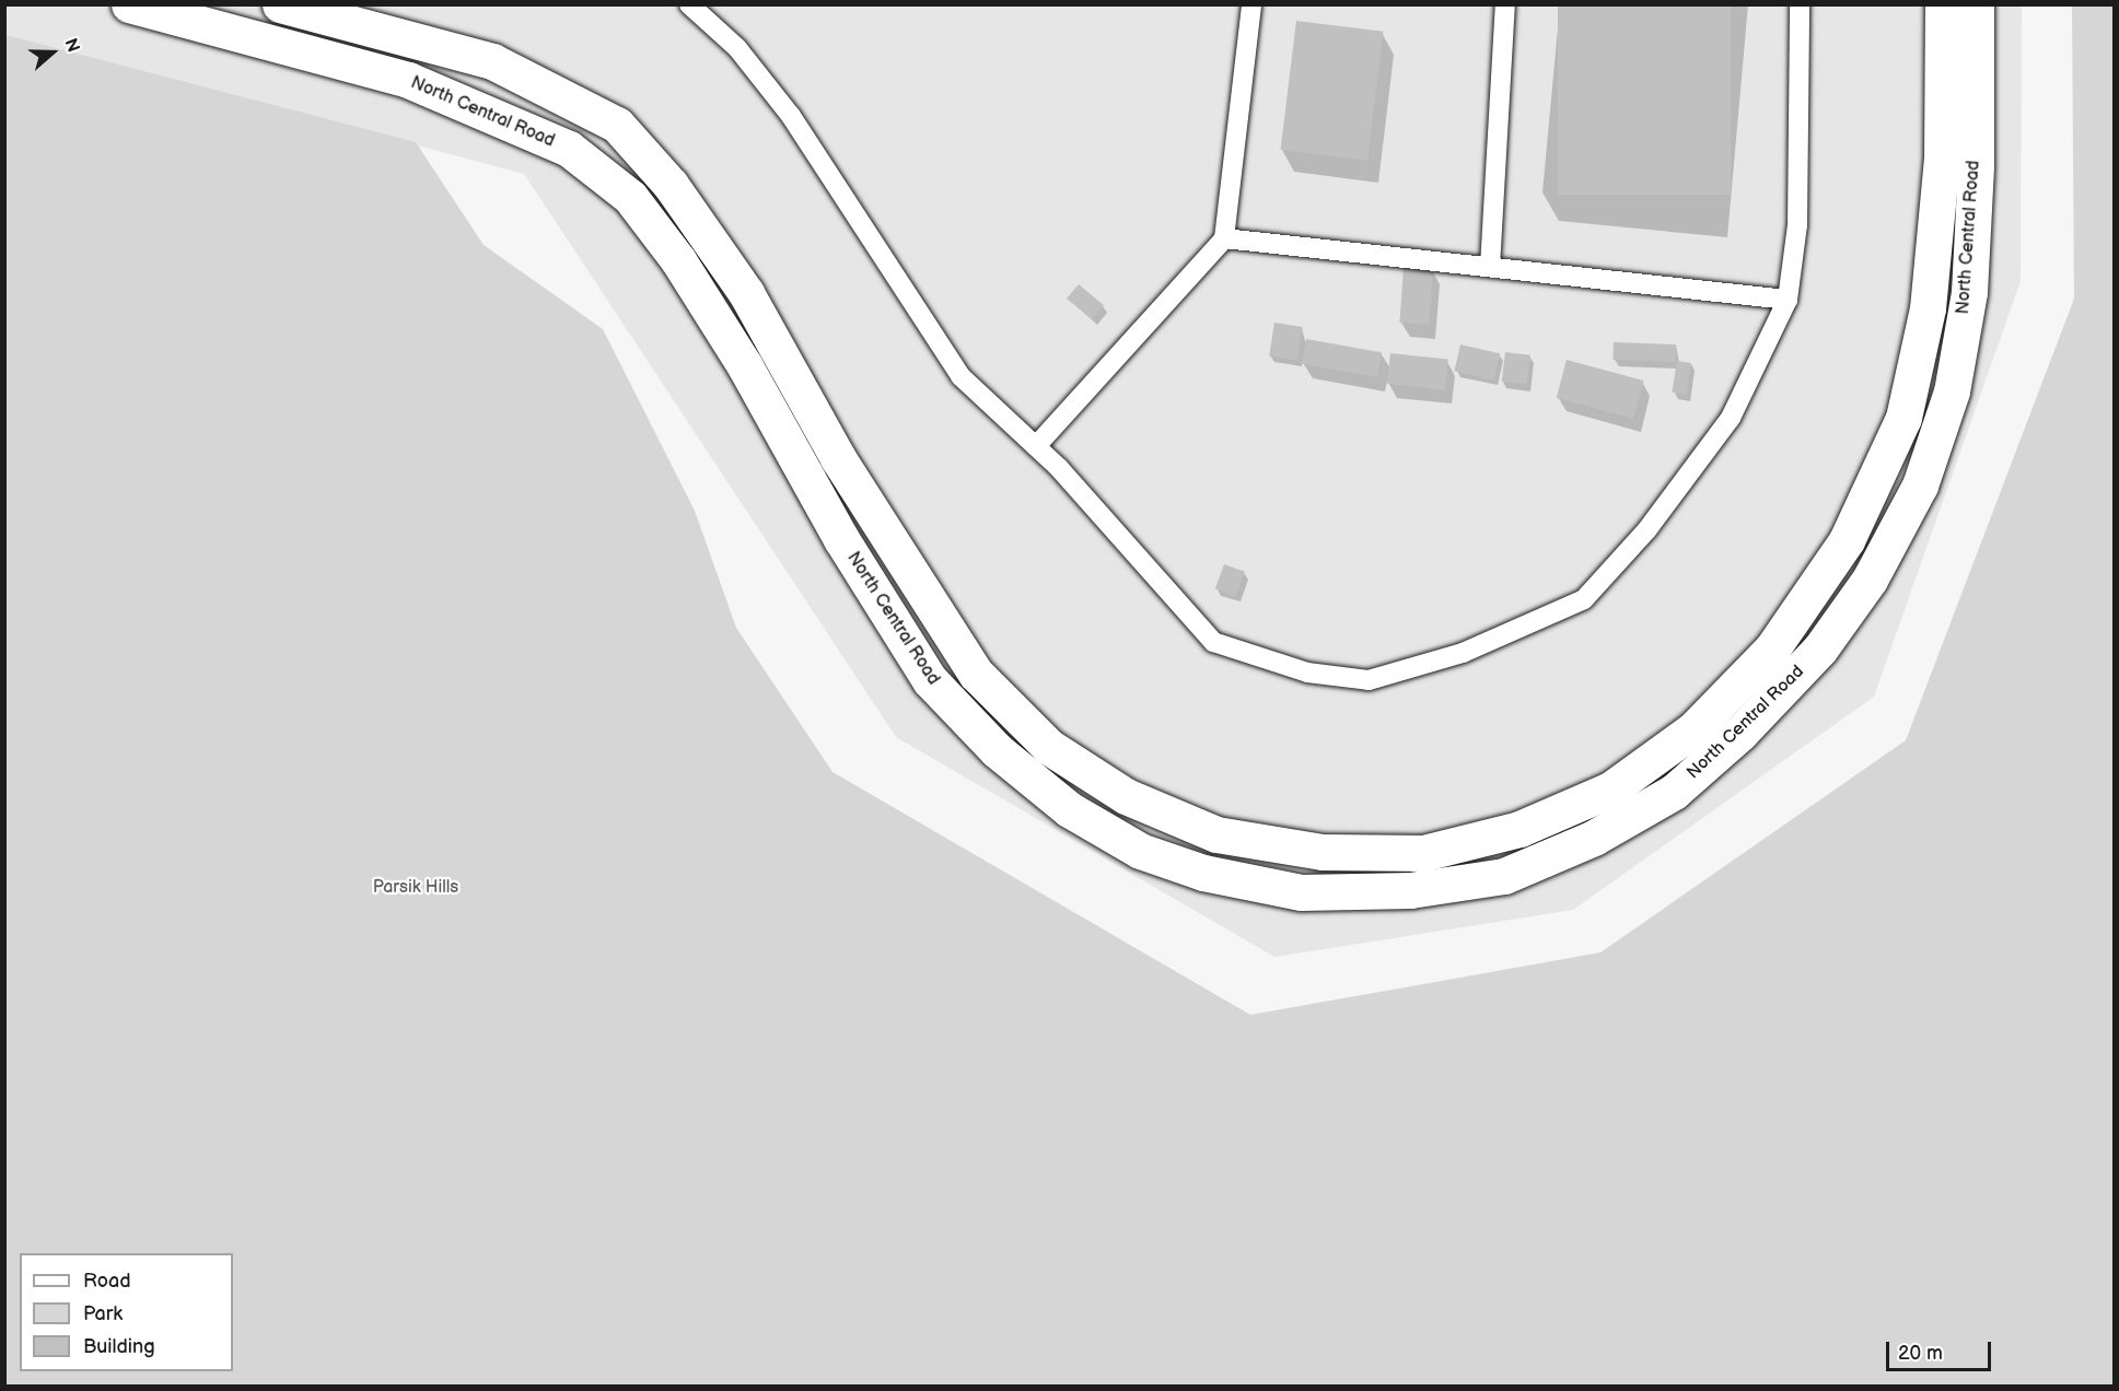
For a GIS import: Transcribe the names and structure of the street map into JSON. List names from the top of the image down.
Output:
{
  "streets": {
    "main road": ["North Central Road"]
  },
  "parks": ["Parsik Hills"],
  "legend": ["Road", "Park", "Building"],
  "scale_bar": "20 m",
  "north": "right"
}
